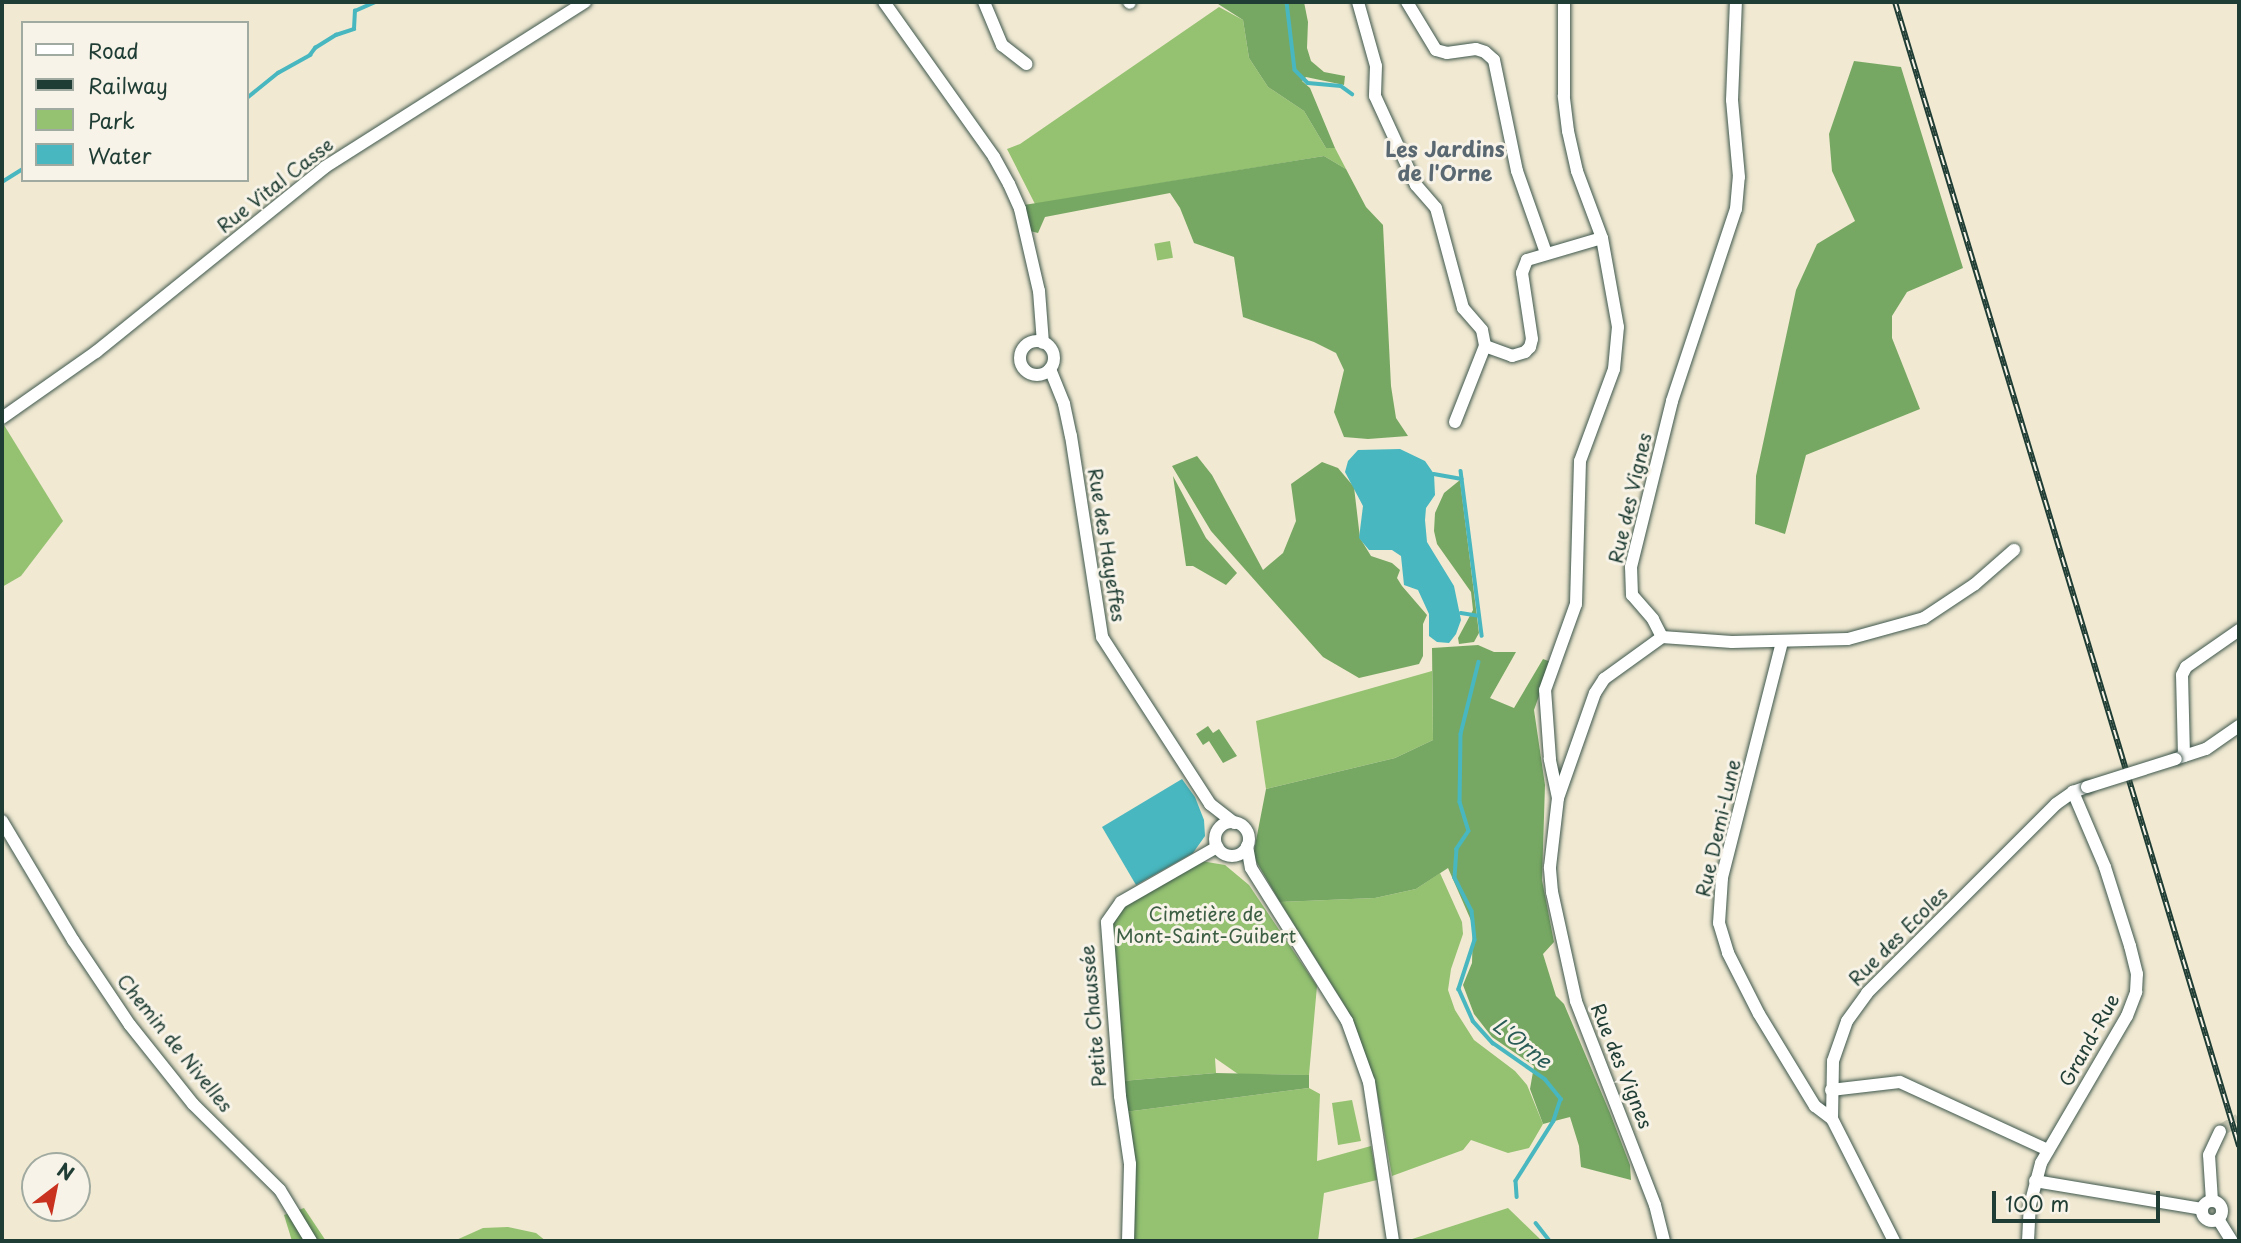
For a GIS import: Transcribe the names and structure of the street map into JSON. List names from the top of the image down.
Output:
{
  "streets": {
    "street": [
      "Rue Vital Casse",
      "Rue des Vignes",
      "Rue des Hayeffes",
      "Rue Demi-Lune",
      "Rue des Ecoles",
      "Petite Chaussée",
      "Grand-Rue",
      "Chemin de Nivelles"
    ]
  },
  "crossings": [
    ["Rue des Hayeffes", "Petite Chaussée"],
    ["Rue Demi-Lune", "Rue des Ecoles"],
    ["Rue des Ecoles", "Grand-Rue"]
  ],
  "districts": ["Les Jardins de l'Orne"],
  "water": ["L'Orne"],
  "parks": ["Cimetière de Mont-Saint-Guibert"],
  "legend": [
    "Road",
    "Railway",
    "Park",
    "Water"
  ],
  "scale_bar": "100 m",
  "north": "top right"
}
